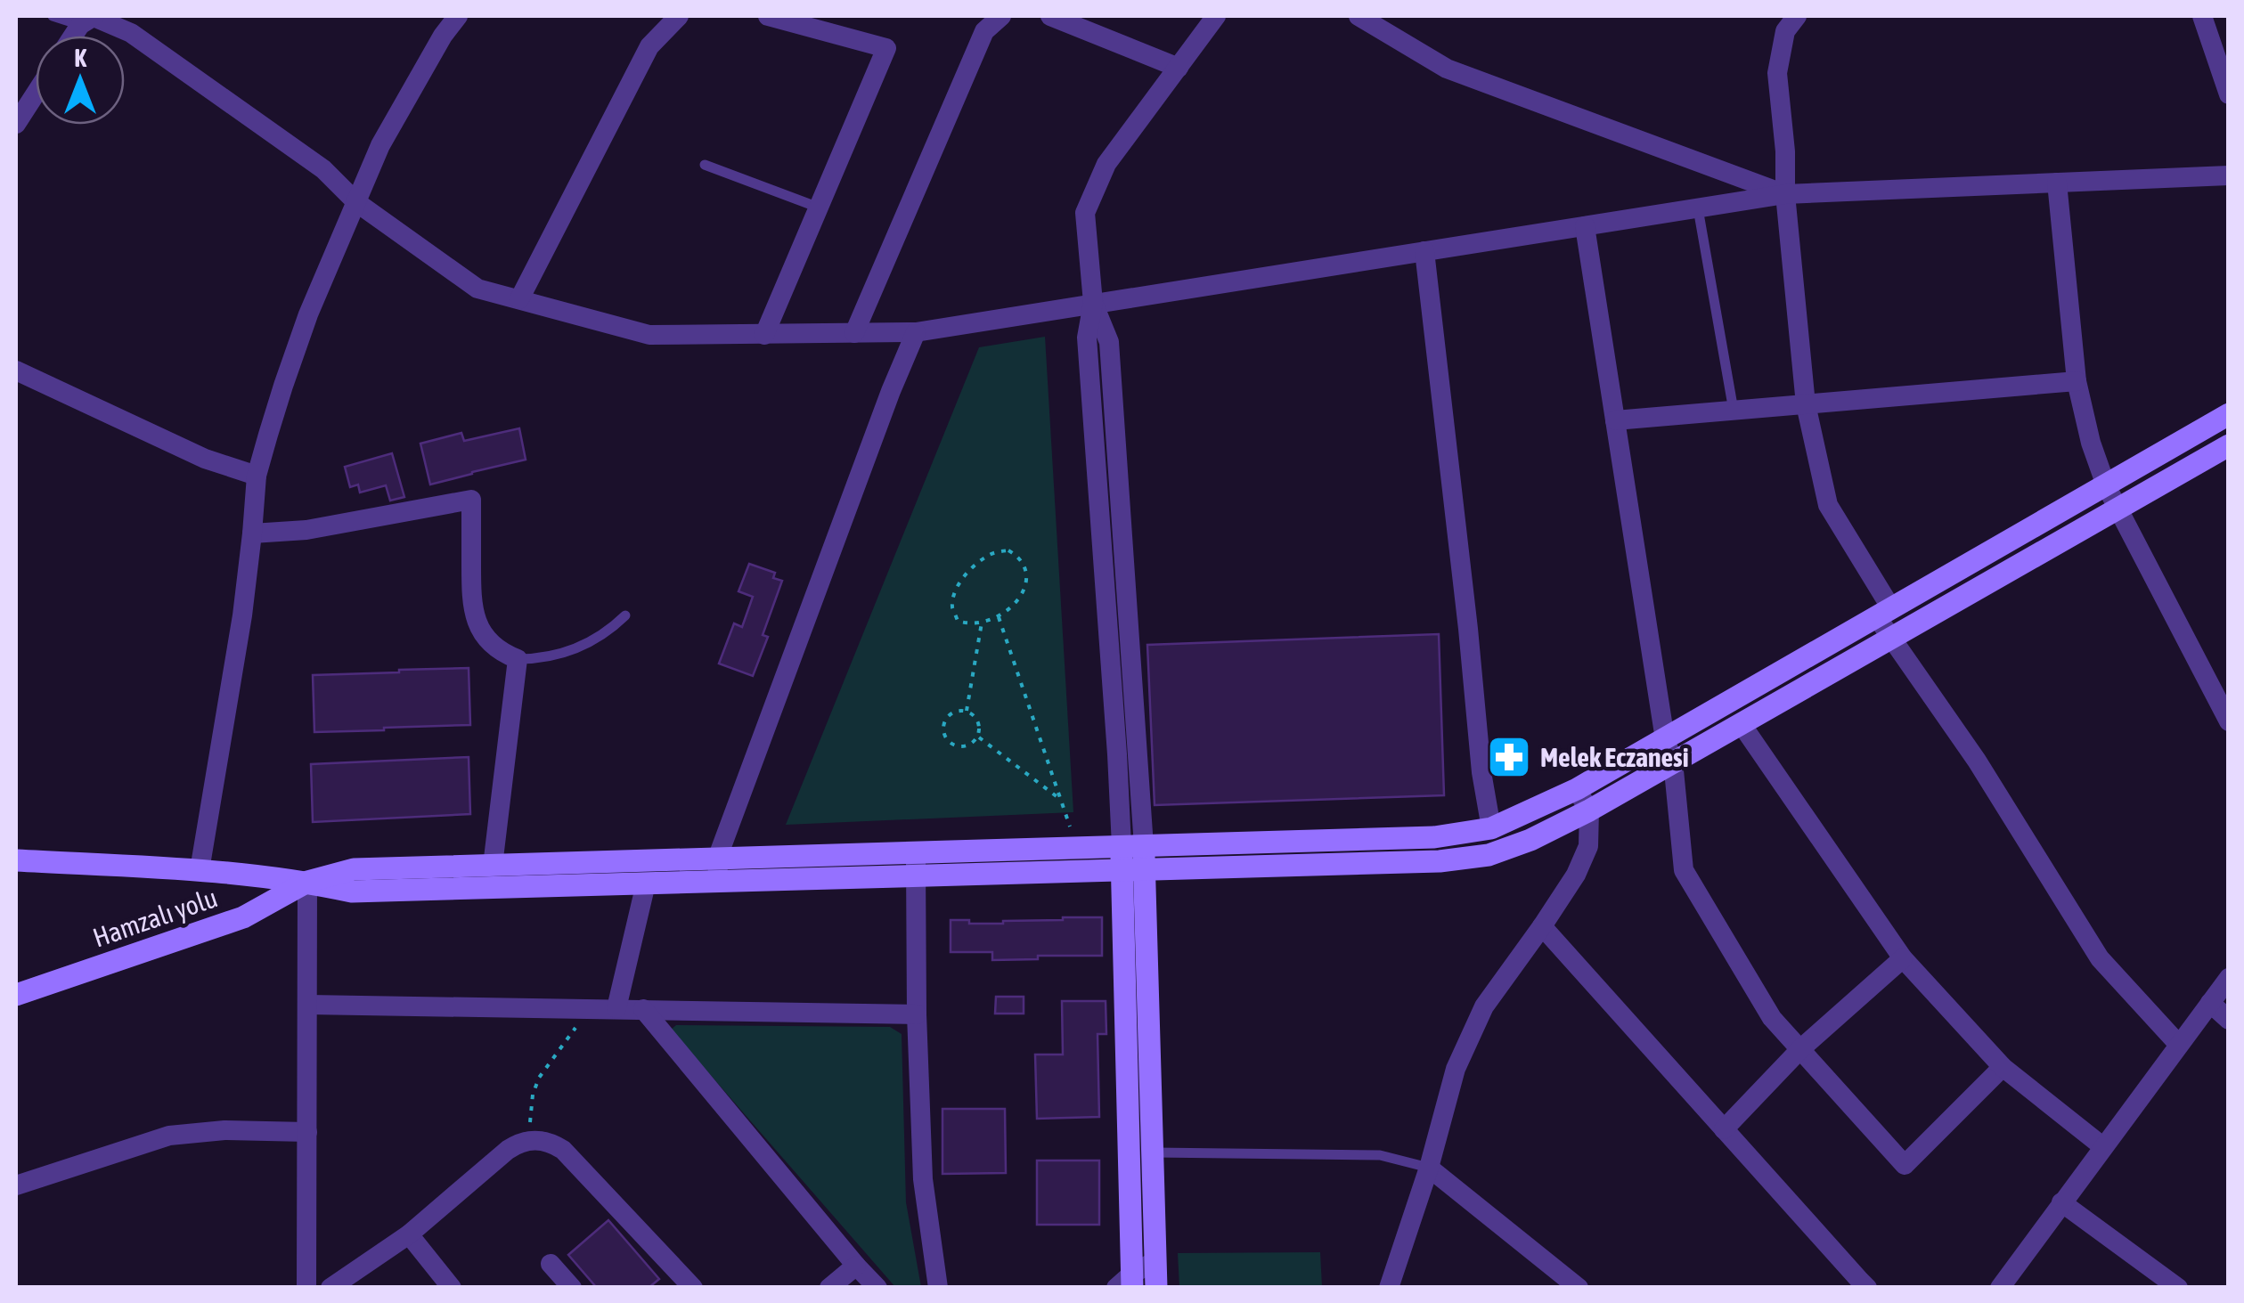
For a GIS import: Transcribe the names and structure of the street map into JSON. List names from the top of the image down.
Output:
{
  "streets": {
    "main road": ["Hamzalı yolu"]
  },
  "places": {
    "pharmacy": ["Melek Eczanesi"]
  },
  "north": "top"
}
